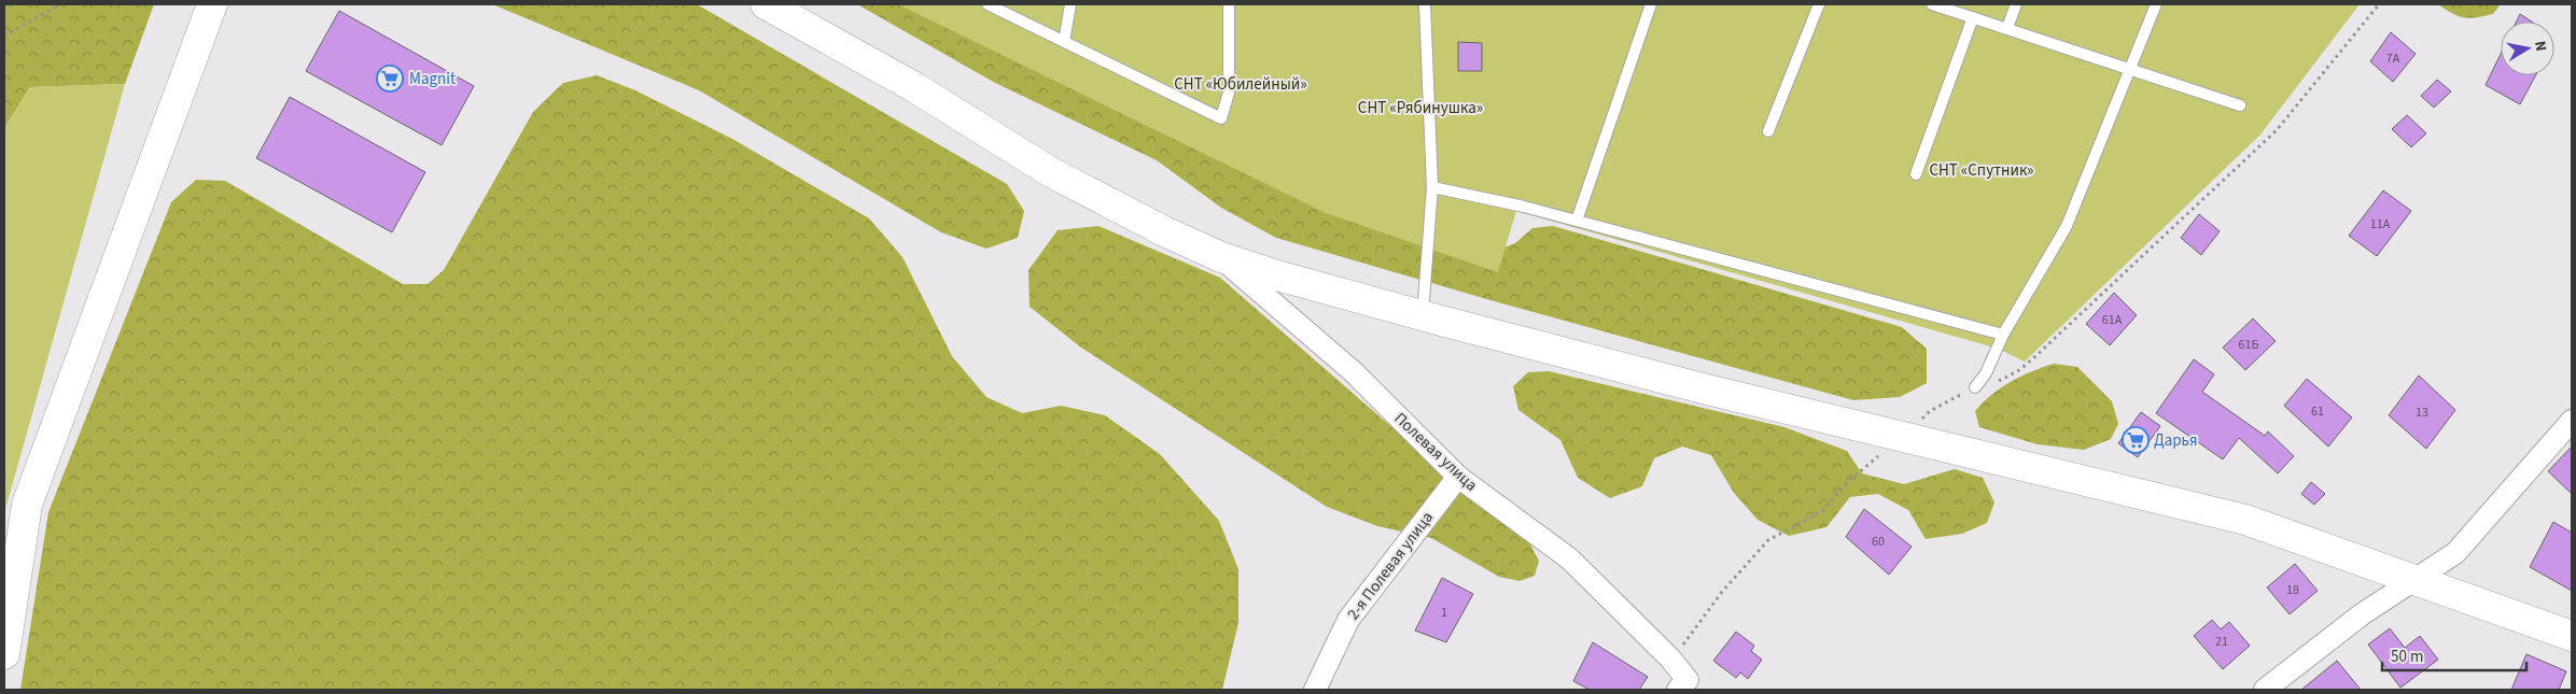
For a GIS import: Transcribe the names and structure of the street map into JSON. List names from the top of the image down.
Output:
{
  "streets": {
    "street": ["Полевая улица", "2-я Полевая улица"]
  },
  "crossings": [
    ["Полевая улица", "2-я Полевая улица"]
  ],
  "parks": ["СНТ «Юбилейный»", "СНТ «Рябинушка»", "СНТ «Спутник»"],
  "places": {
    "supermarket": ["Magnit", "Дарья"]
  },
  "house_numbers": [
    "7А",
    "11А",
    "61А",
    "61Б",
    "61",
    "13",
    "60",
    "18",
    "1",
    "21"
  ],
  "scale_bar": "50 m",
  "north": "right"
}
